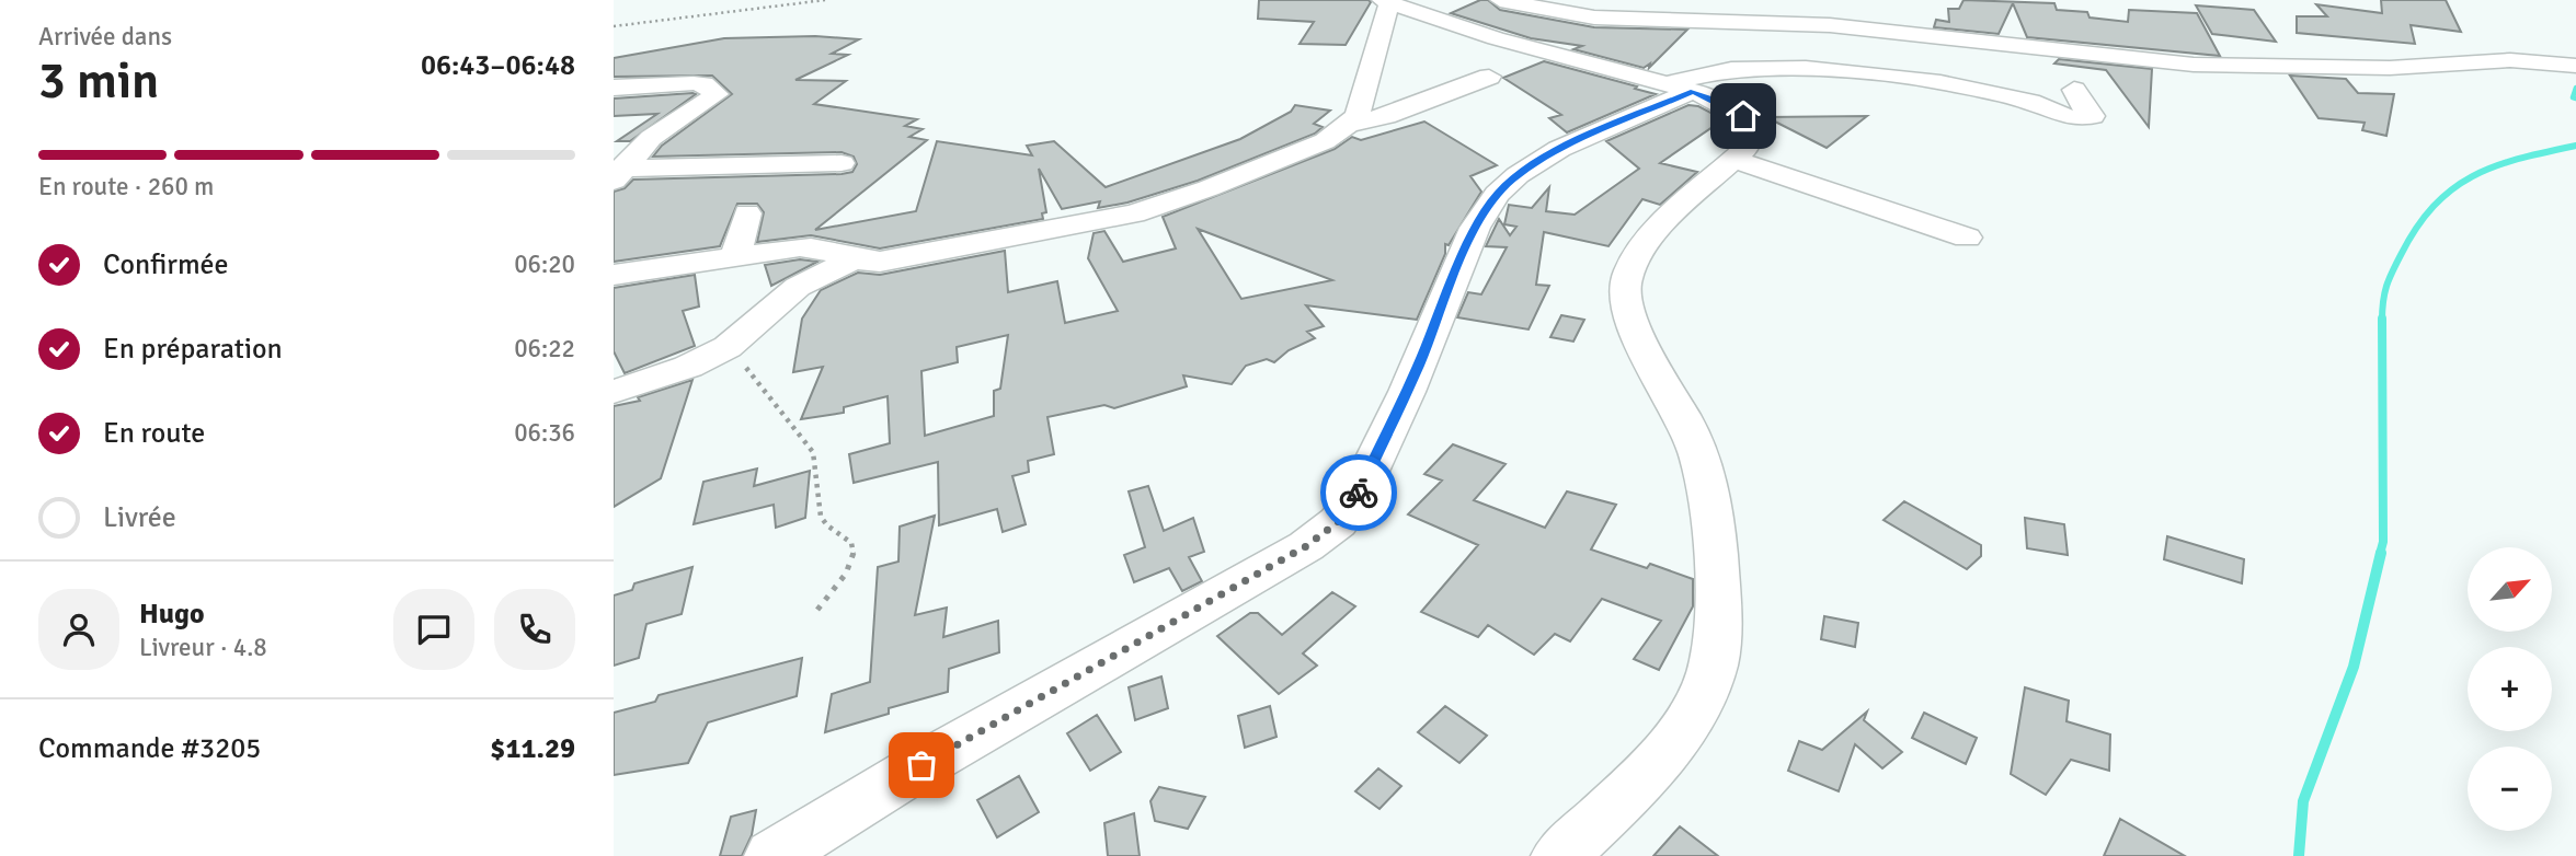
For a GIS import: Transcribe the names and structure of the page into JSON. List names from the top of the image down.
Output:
{
  "north": "top right",
  "page": {
    "heading": ["3 min", "Arrivée dans", "06:43–06:48"],
    "panel": [
      "Hugo",
      "Livreur · 4.8",
      "Commande #3205",
      "$11.29"
    ],
    "bar": "En route · 260 m",
    "list": [
      ["Confirmée", "06:20"],
      ["En préparation", "06:22"],
      ["En route", "06:36"],
      "Livrée"
    ],
    "map_buttons": ["+", "−"]
  }
}
